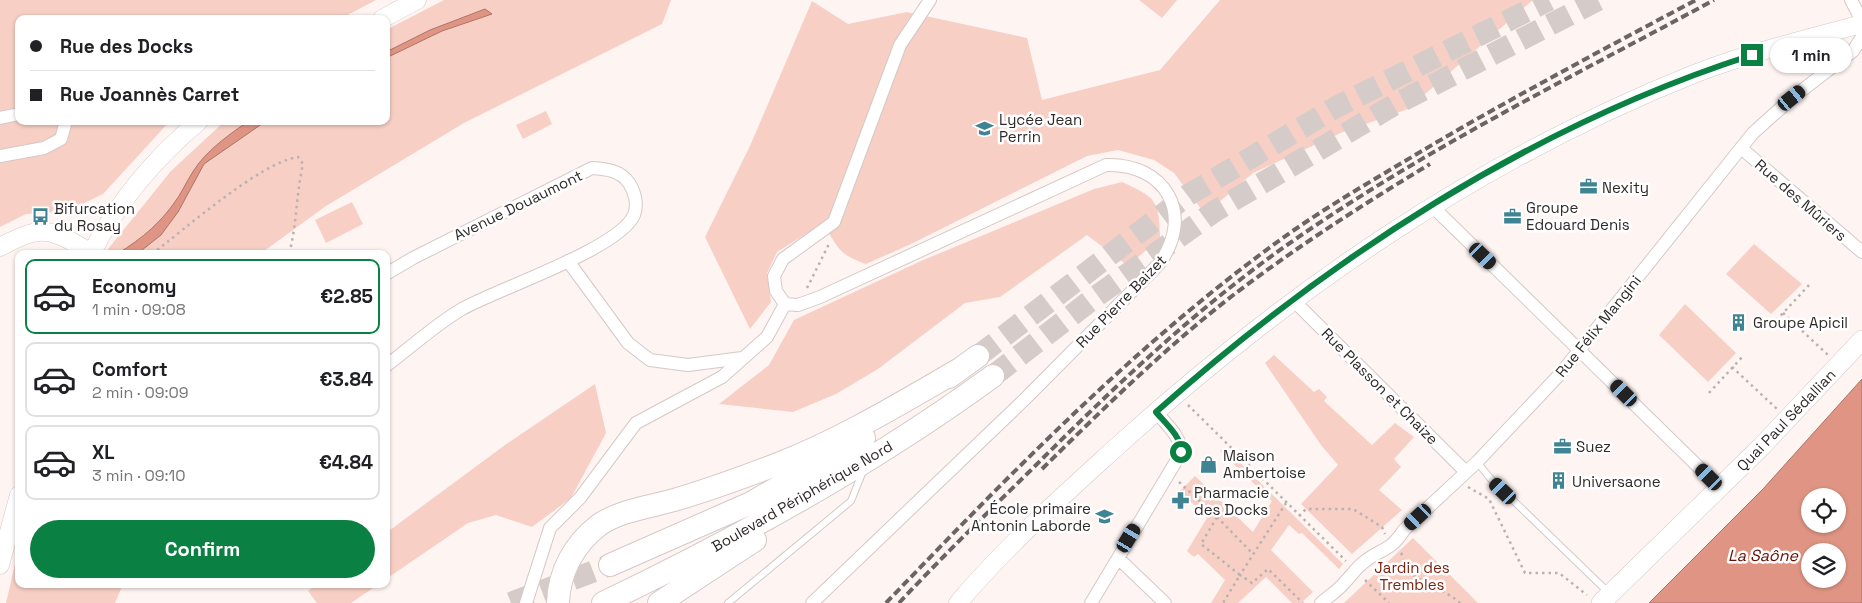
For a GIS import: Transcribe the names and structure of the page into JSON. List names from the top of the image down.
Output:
{
  "streets": {
    "highway": ["Boulevard Périphérique Nord"],
    "main road": ["Quai Paul Sédallian"],
    "street": [
      "Rue des Mûriers",
      "Avenue Douaumont",
      "Rue Pierre Baizet",
      "Rue Félix Mangini",
      "Rue Plasson et Chaize"
    ]
  },
  "crossings": [
    ["Rue des Mûriers", "Rue Félix Mangini"],
    ["Rue Félix Mangini", "Rue Plasson et Chaize"]
  ],
  "water": ["La Saône"],
  "parks": ["Jardin des Trembles"],
  "places": {
    "school or university": ["Lycée Jean Perrin", "École primaire Antonin Laborde"],
    "office": ["Nexity", "Groupe Edouard Denis", "Suez"],
    "bus stop": ["Bifurcation du Rosay"],
    "building": ["Groupe Apicil", "Universaone"],
    "shop": ["Maison Ambertoise"],
    "pharmacy": ["Pharmacie des Docks"]
  },
  "page": {
    "banner": ["Rue des Docks", "Rue Joannès Carret"],
    "bubble": "1 min",
    "list": [
      {
        "name": "Economy",
        "note": "1 min · 09:08",
        "value": "€2.85"
      },
      {
        "name": "Comfort",
        "note": "2 min · 09:09",
        "value": "€3.84"
      },
      {
        "name": "XL",
        "note": "3 min · 09:10",
        "value": "€4.84"
      }
    ],
    "buttons": "Confirm"
  }
}
